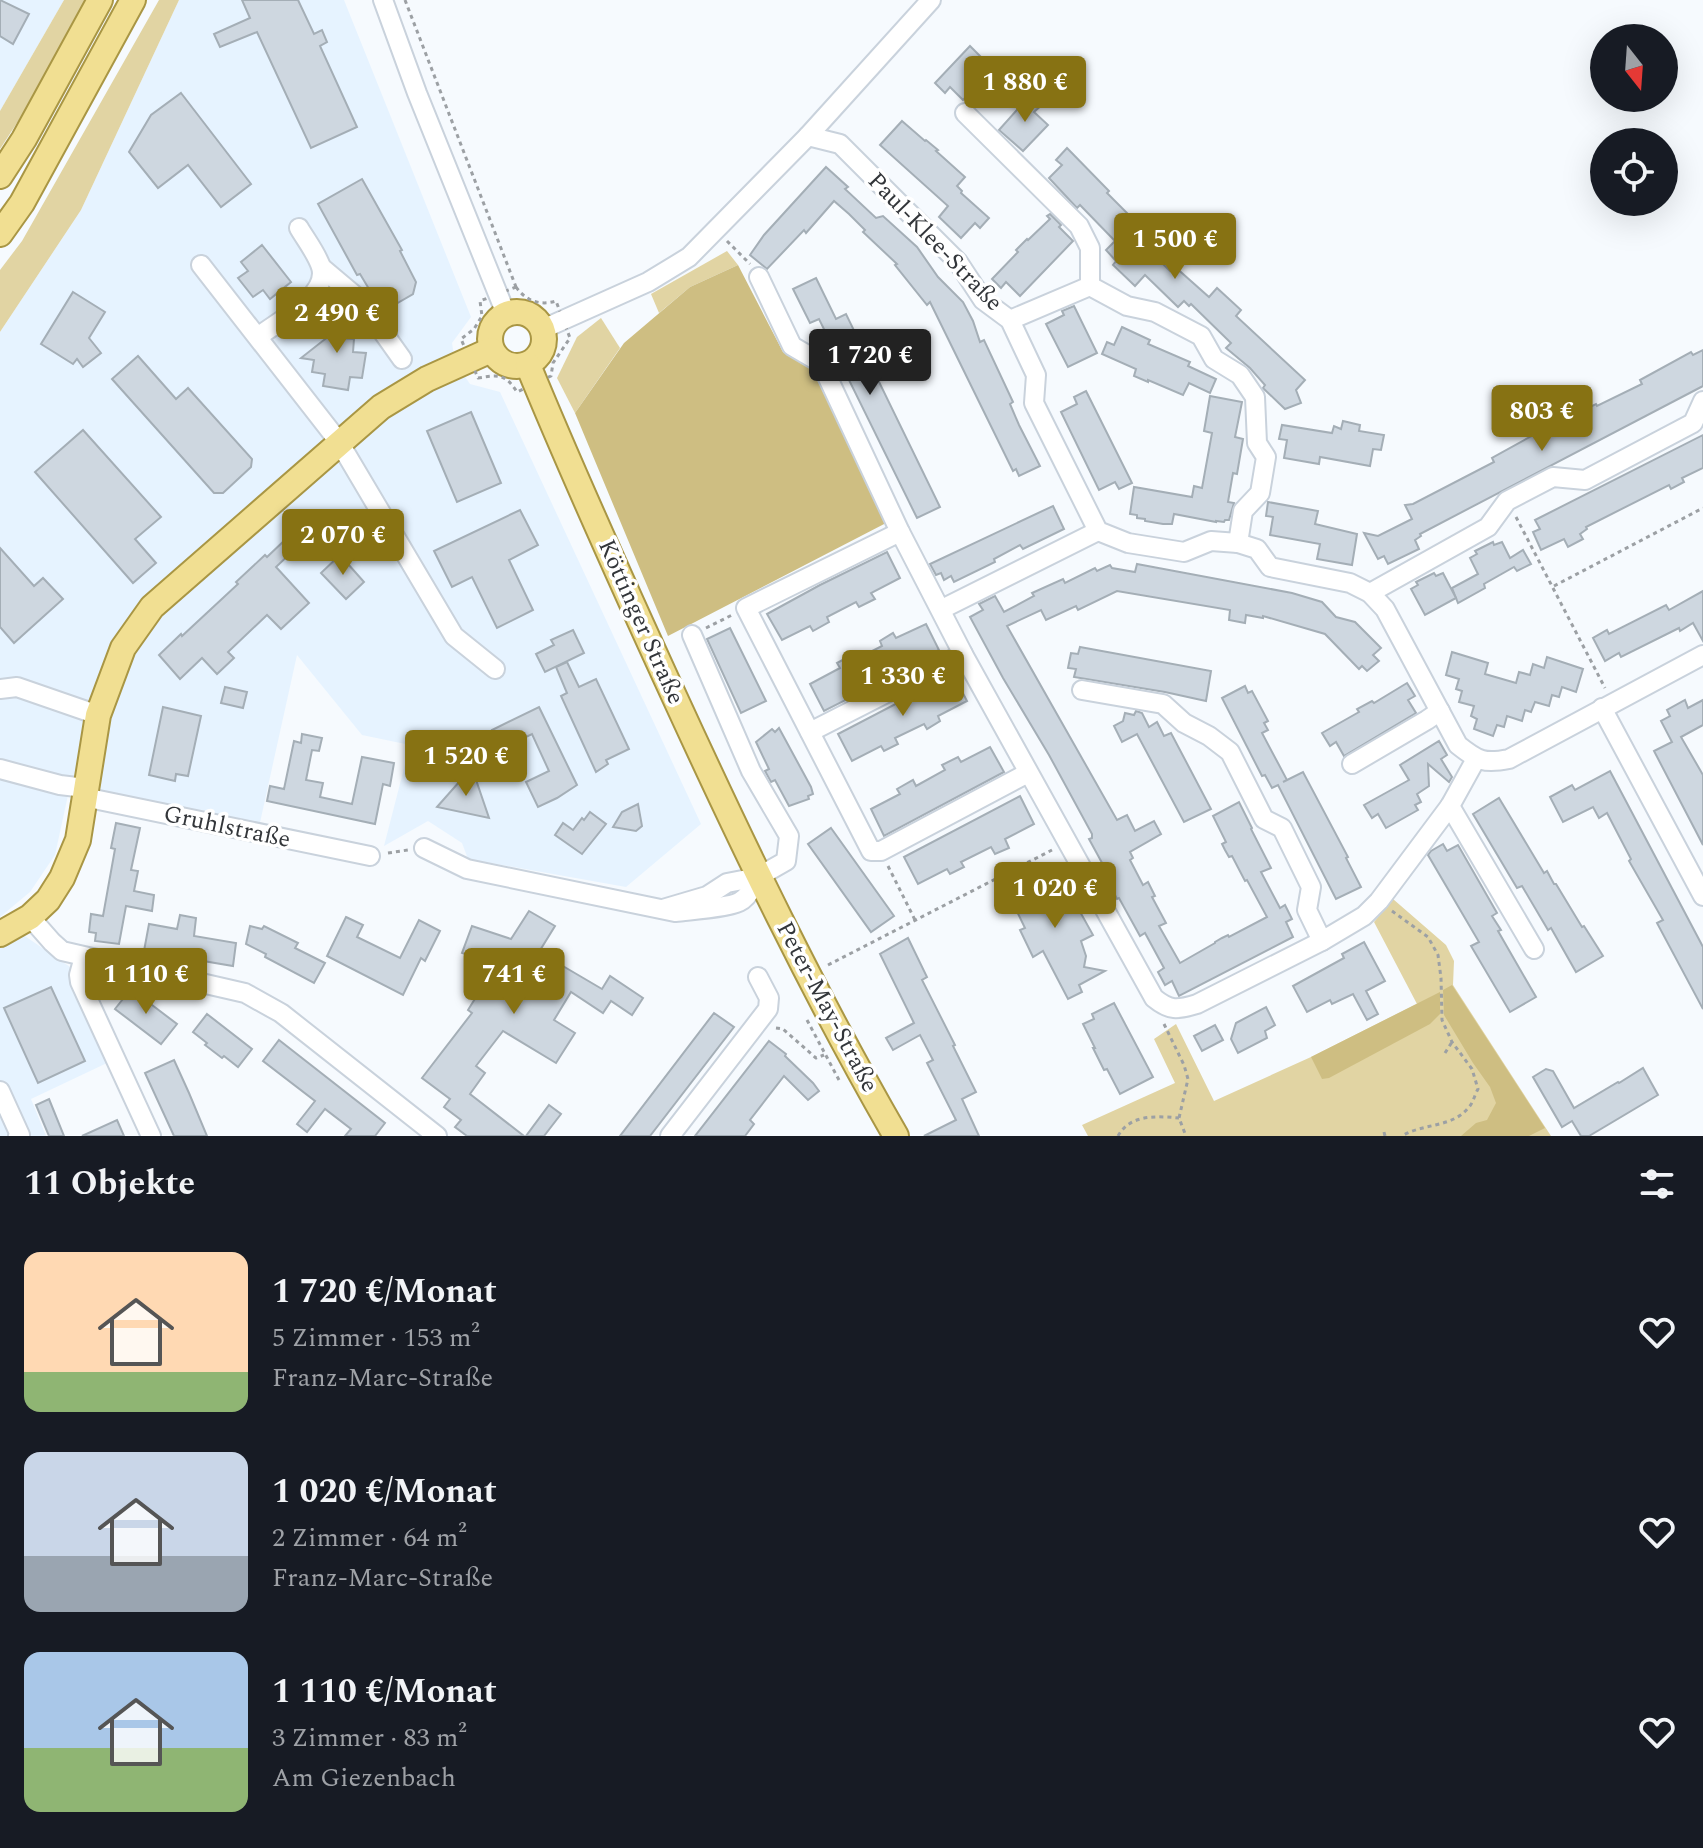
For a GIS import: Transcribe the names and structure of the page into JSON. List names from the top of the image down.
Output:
{
  "streets": {
    "main road": ["Köttinger Straße", "Peter-May-Straße"],
    "street": ["Paul-Klee-Straße", "Gruhlstraße"]
  },
  "crossings": [
    ["Köttinger Straße", "Peter-May-Straße"]
  ],
  "north": "bottom",
  "page": {
    "price": [
      "1 880 €",
      "1 500 €",
      "2 490 €",
      "1 720 €",
      "803 €",
      "2 070 €",
      "1 330 €",
      "1 520 €",
      "1 020 €",
      "1 110 €",
      "741 €"
    ],
    "heading": "11 Objekte",
    "list": [
      {
        "name": "1 720 €/Monat",
        "note": "5 Zimmer · 153 m² · Franz-Marc-Straße"
      },
      {
        "name": "1 020 €/Monat",
        "note": "2 Zimmer · 64 m² · Franz-Marc-Straße"
      },
      {
        "name": "1 110 €/Monat",
        "note": "3 Zimmer · 83 m² · Am Giezenbach"
      }
    ]
  }
}
